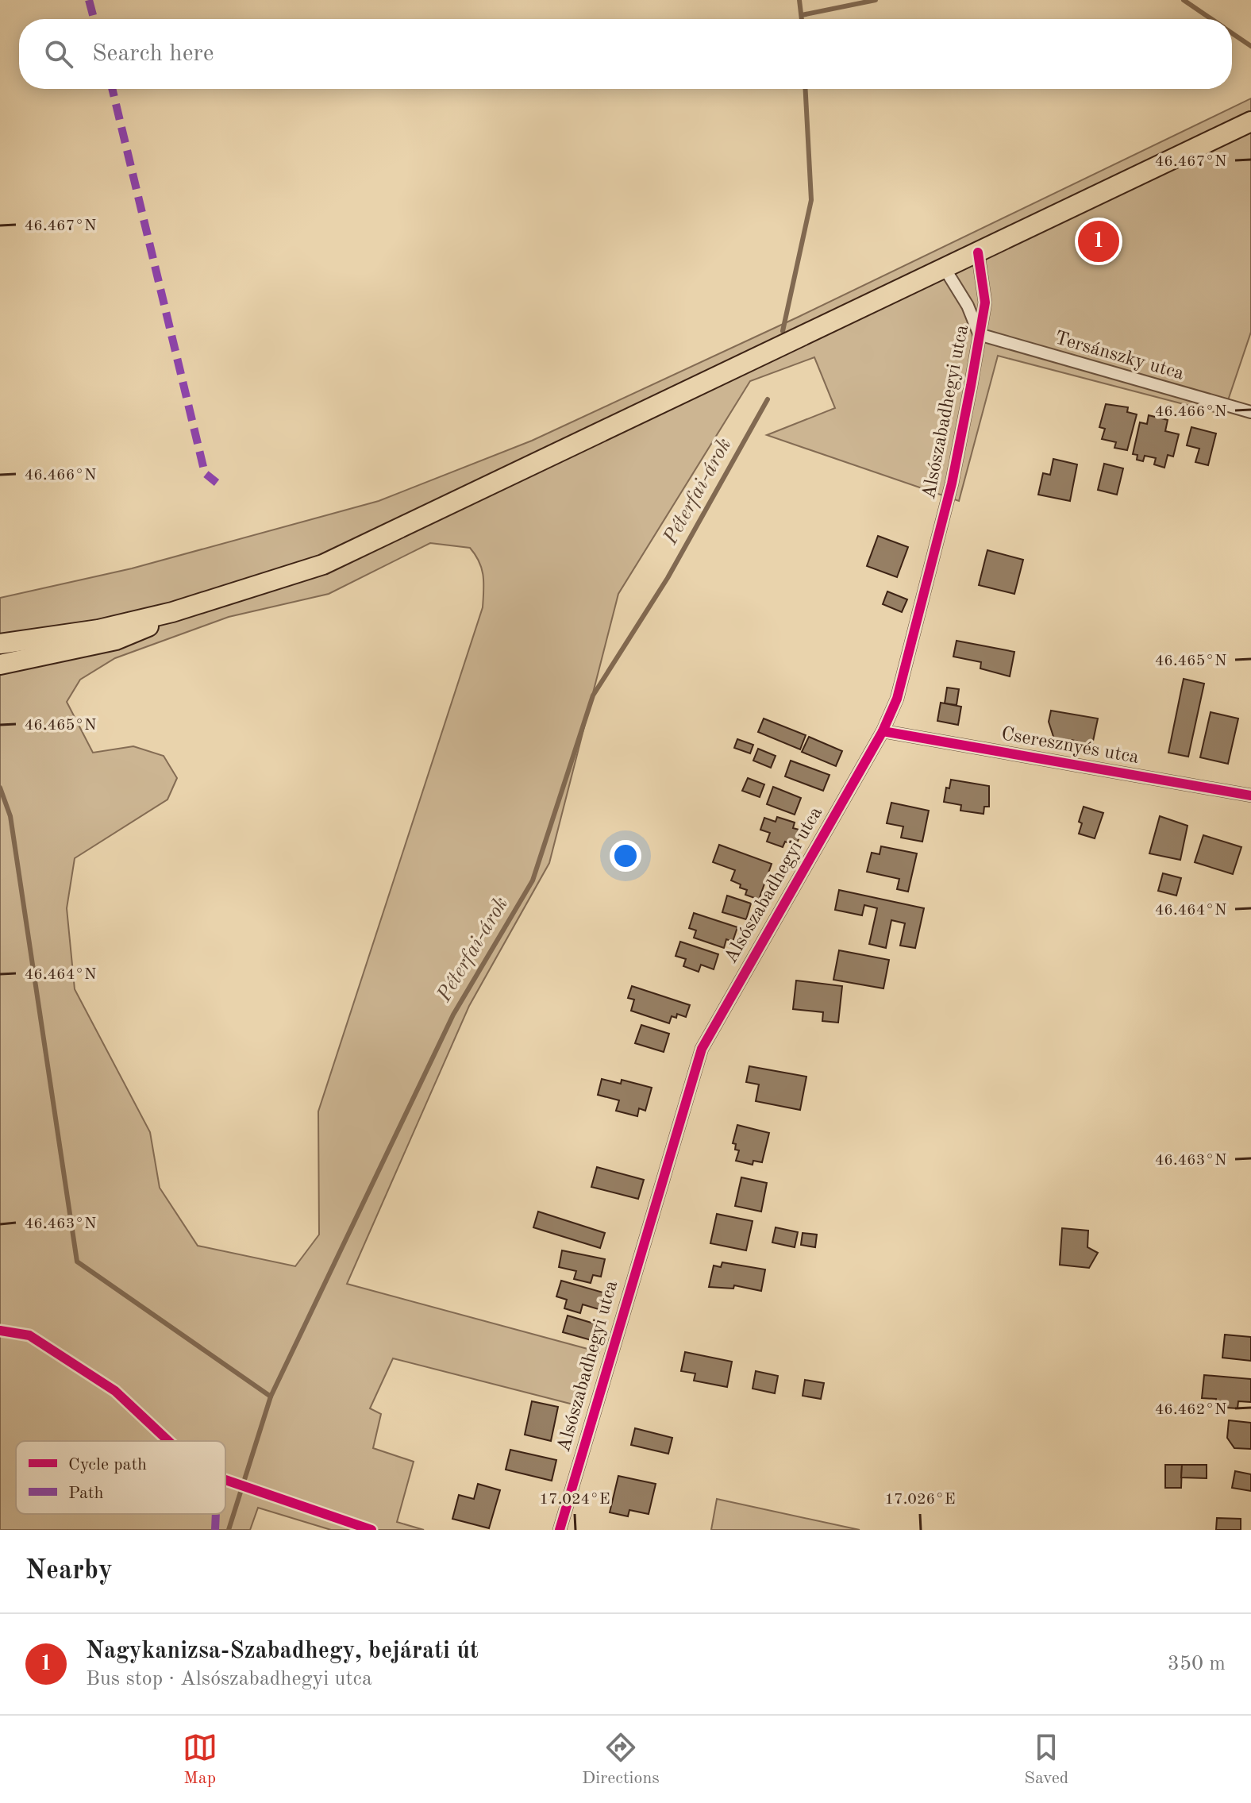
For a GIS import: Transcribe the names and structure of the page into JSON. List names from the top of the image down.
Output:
{
  "streets": {
    "street": ["Tersánszky utca", "Alsószabadhegyi utca", "Cseresznyés utca"]
  },
  "crossings": [
    ["Tersánszky utca", "Alsószabadhegyi utca"],
    ["Alsószabadhegyi utca", "Cseresznyés utca"]
  ],
  "water": ["Péterfai-árok"],
  "legend": ["Cycle path", "Path"],
  "page": {
    "search": "Search here",
    "pins": "1",
    "heading": "Nearby",
    "list": [
      {
        "mark": "1",
        "name": "Nagykanizsa-Szabadhegy, bejárati út",
        "note": "Bus stop · Alsószabadhegyi utca",
        "value": "350 m"
      }
    ],
    "nav": ["Map", "Directions", "Saved"]
  },
  "coordinates": [
    "46.467°N",
    "46.466°N",
    "46.465°N",
    "46.464°N",
    "46.463°N",
    "46.462°N",
    "17.024°E",
    "17.026°E"
  ]
}
